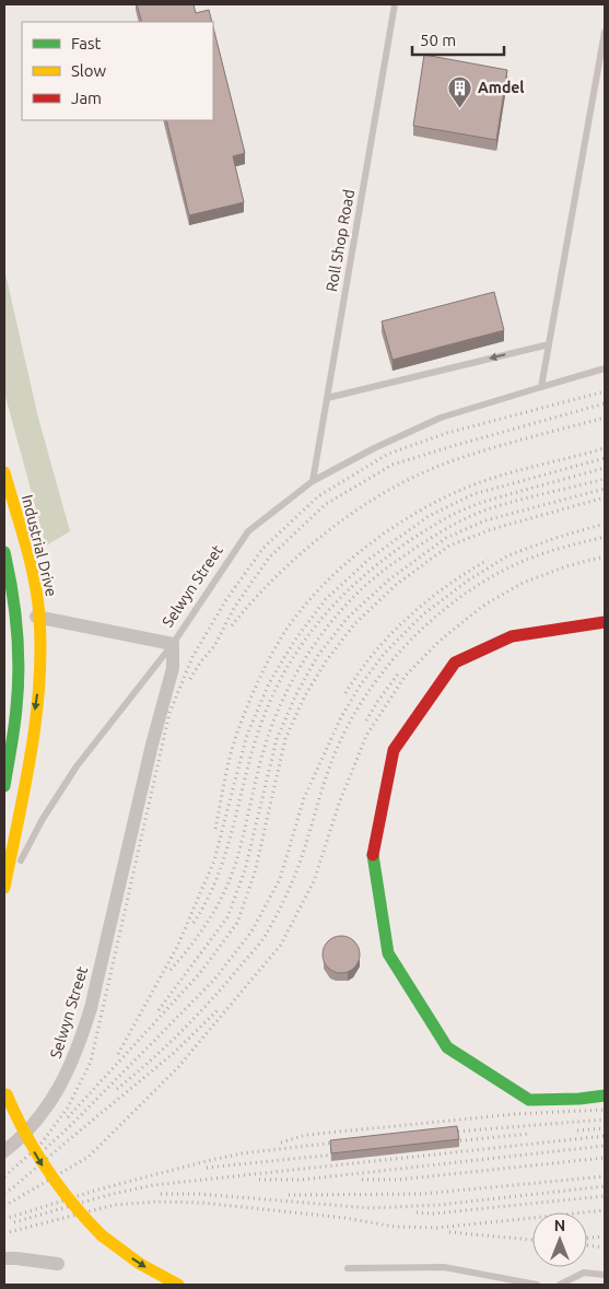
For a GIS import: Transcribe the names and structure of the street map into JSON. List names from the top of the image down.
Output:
{
  "streets": {
    "main road": ["Industrial Drive"],
    "street": ["Selwyn Street"],
    "lane": ["Roll Shop Road"]
  },
  "crossings": [
    ["Roll Shop Road", "Selwyn Street"]
  ],
  "places": {
    "building": ["Amdel"]
  },
  "legend": ["Fast", "Slow", "Jam"],
  "scale_bar": "50 m",
  "north": "top"
}
